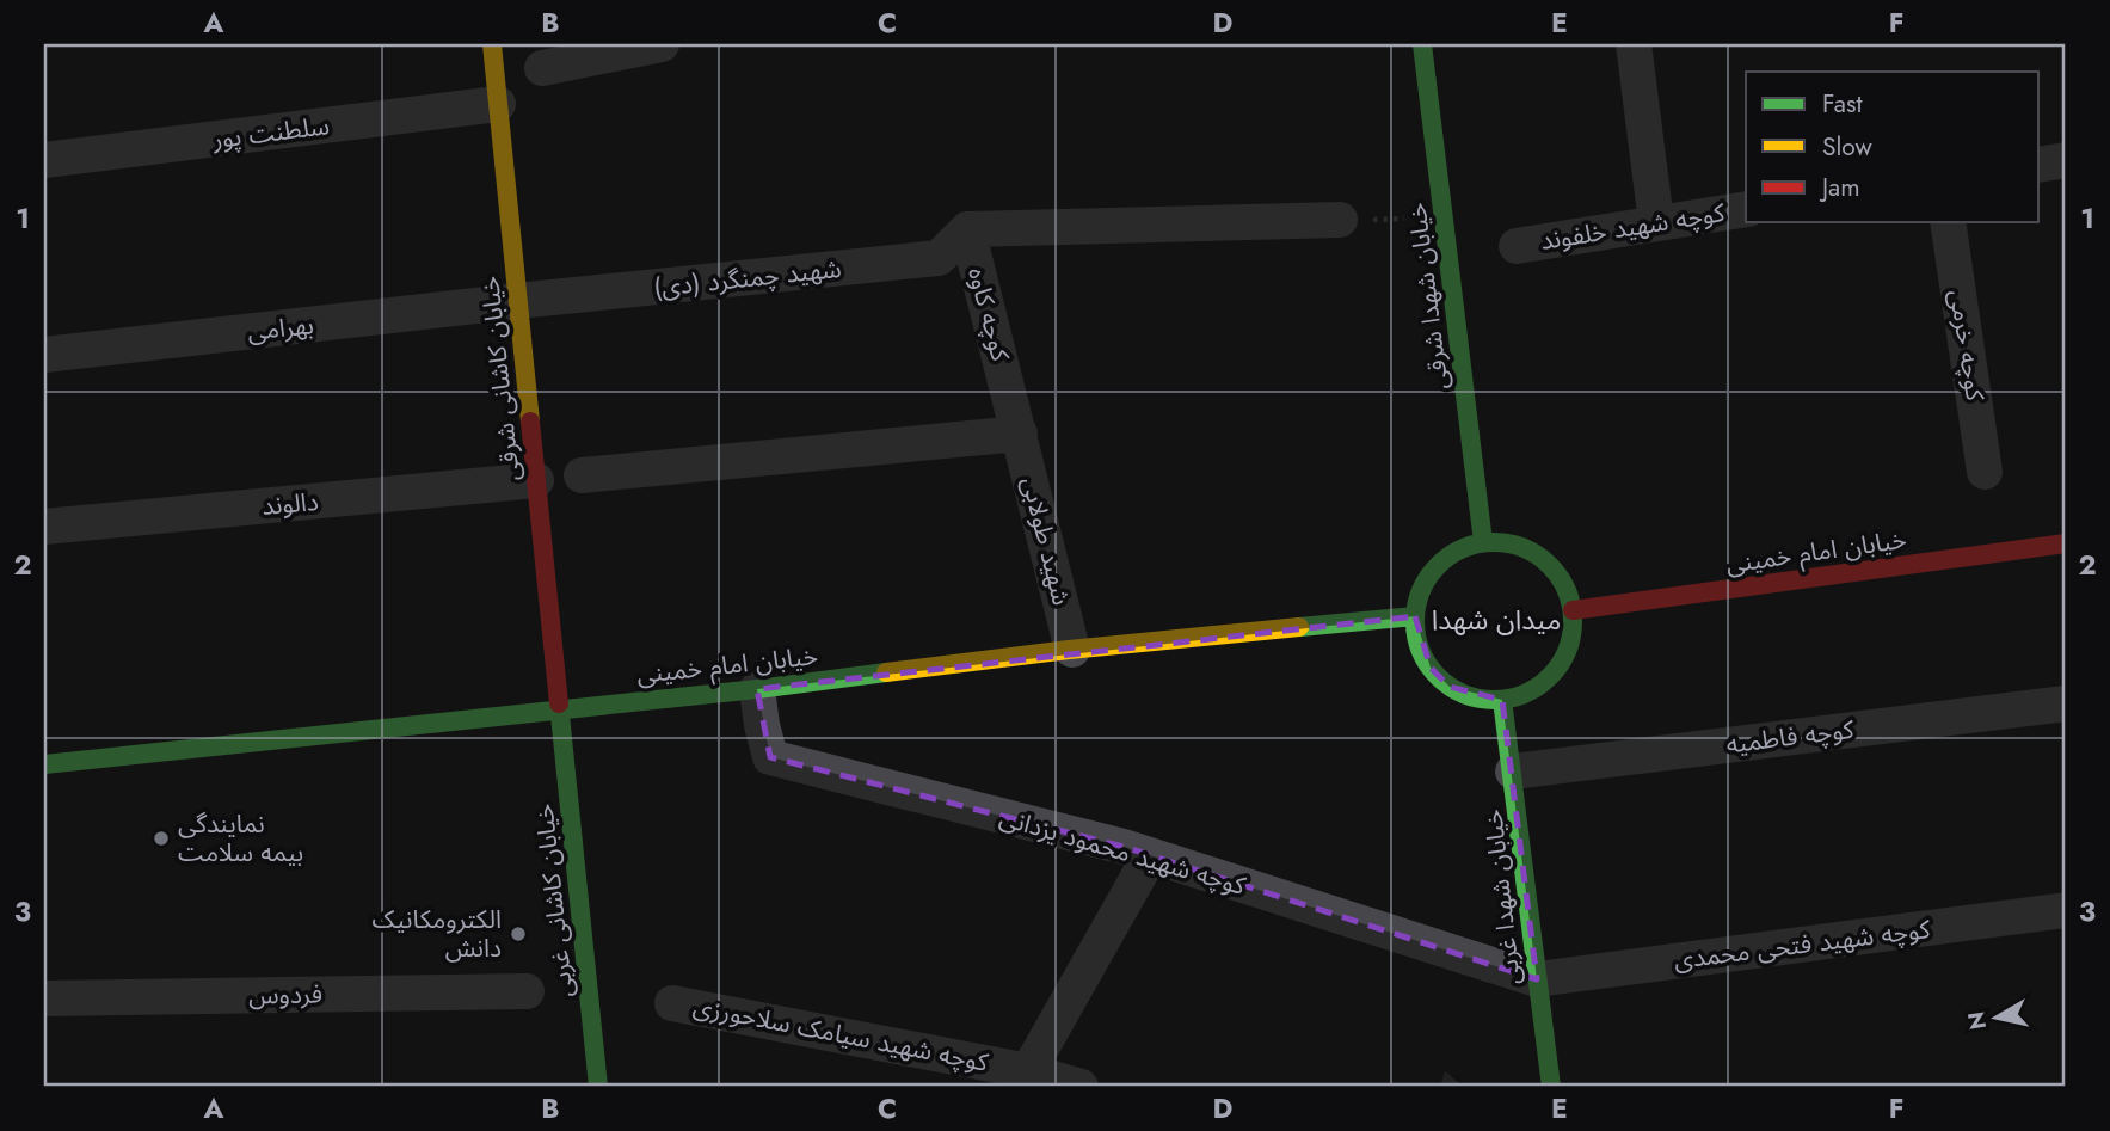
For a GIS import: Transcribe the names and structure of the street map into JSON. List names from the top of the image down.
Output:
{
  "streets": {
    "main road": [
      "خیابان شهدا شرقی",
      "خیابان کاشانی شرقی",
      "خیابان امام خمینی",
      "خیابان شهدا غربی",
      "خیابان کاشانی غربی"
    ],
    "street": [
      "سلطنت پور",
      "کوچه شهید خلفوند",
      "شهید چمنگرد (دی)",
      "کوچه کاوه",
      "بهرامی",
      "کوچه خرمی",
      "دالوند",
      "شهید طولابی",
      "کوچه فاطمیه",
      "کوچه شهید محمود یزدانی",
      "کوچه شهید فتحی محمدی",
      "فردوس",
      "کوچه شهید سیامک سلاحورزی"
    ]
  },
  "crossings": [
    ["سلطنت پور", "خیابان کاشانی شرقی"],
    ["شهید چمنگرد (دی)", "کوچه کاوه"],
    ["شهید چمنگرد (دی)", "بهرامی"],
    ["شهید چمنگرد (دی)", "خیابان کاشانی شرقی"],
    ["خیابان شهدا شرقی", "خیابان امام خمینی"],
    ["خیابان شهدا شرقی", "خیابان شهدا غربی"],
    ["کوچه کاوه", "شهید طولابی"],
    ["بهرامی", "خیابان کاشانی شرقی"],
    ["خیابان کاشانی شرقی", "دالوند"],
    ["خیابان کاشانی شرقی", "خیابان امام خمینی"],
    ["خیابان کاشانی شرقی", "خیابان کاشانی غربی"],
    ["شهید طولابی", "خیابان امام خمینی"],
    ["خیابان امام خمینی", "کوچه شهید محمود یزدانی"],
    ["خیابان امام خمینی", "خیابان شهدا غربی"],
    ["خیابان امام خمینی", "خیابان کاشانی غربی"],
    ["کوچه فاطمیه", "خیابان شهدا غربی"],
    ["کوچه شهید محمود یزدانی", "خیابان شهدا غربی"],
    ["کوچه شهید محمود یزدانی", "کوچه شهید فتحی محمدی"],
    ["خیابان شهدا غربی", "کوچه شهید فتحی محمدی"]
  ],
  "districts": ["میدان شهدا"],
  "places": ["نمایندگی بیمه سلامت", "الکترومکانیک دانش"],
  "legend": ["Fast", "Slow", "Jam"],
  "north": "left",
  "grid": {
    "columns": [
      "A",
      "B",
      "C",
      "D",
      "E",
      "F"
    ],
    "rows": ["1", "2", "3"]
  }
}
